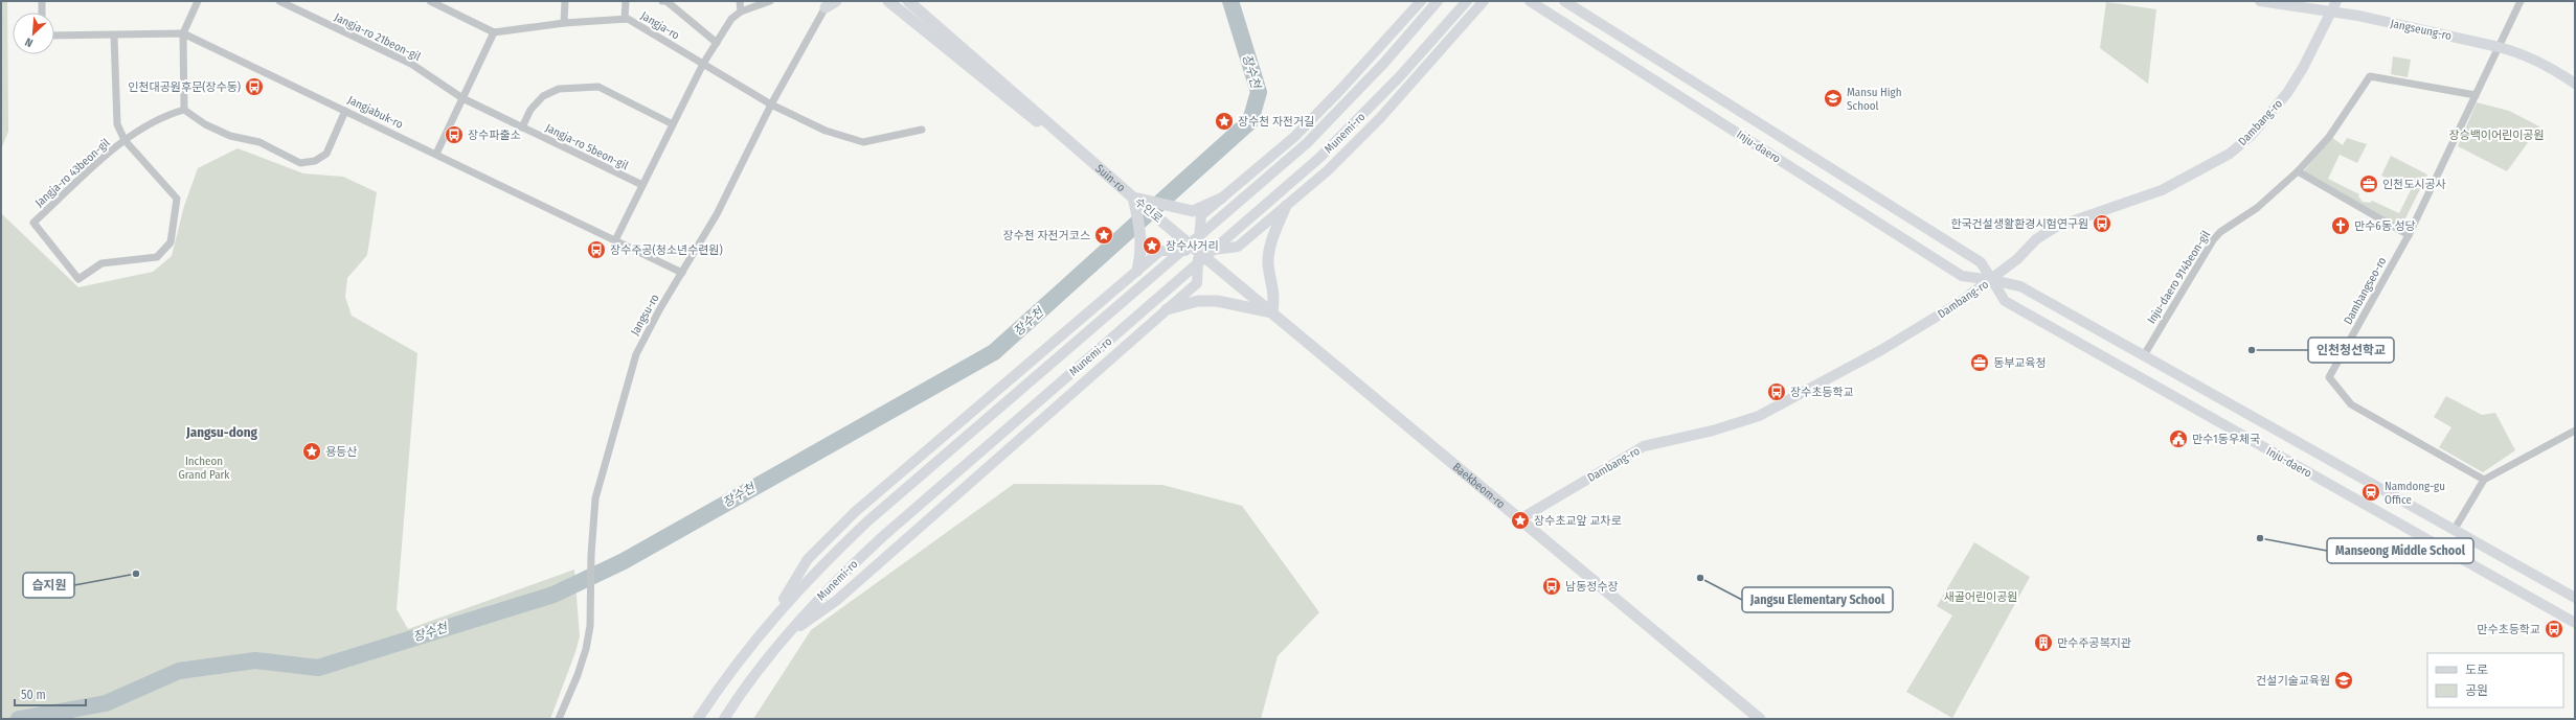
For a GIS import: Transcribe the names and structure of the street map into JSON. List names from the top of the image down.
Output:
{
  "streets": {
    "main road": [
      "Jangseung-ro",
      "Dambang-ro",
      "Munemi-ro",
      "Inju-daero",
      "Suin-ro",
      "수인로",
      "Baekbeom-ro"
    ],
    "street": [
      "Jangja-ro",
      "Jangja-ro 21beon-gil",
      "Jangjabuk-ro",
      "Jangja-ro 5beon-gil",
      "Jangja-ro 43beon-gil",
      "Inju-daero 914beon-gil",
      "Dambangseo-ro",
      "Jangsu-ro"
    ]
  },
  "crossings": [
    ["Jangja-ro", "Jangsu-ro"],
    ["Jangseung-ro", "Dambang-ro"],
    ["Jangseung-ro", "Dambangseo-ro"],
    ["Jangja-ro 21beon-gil", "Jangja-ro 5beon-gil"],
    ["Jangjabuk-ro", "Jangja-ro 43beon-gil"],
    ["Jangjabuk-ro", "Jangsu-ro"],
    ["Dambang-ro", "Inju-daero"],
    ["Dambang-ro", "Baekbeom-ro"],
    ["Inju-daero", "Inju-daero 914beon-gil"],
    ["Suin-ro", "수인로"],
    ["수인로", "Baekbeom-ro"],
    ["Inju-daero 914beon-gil", "Dambangseo-ro"]
  ],
  "districts": ["Jangsu-dong"],
  "water": ["장수천"],
  "parks": ["장승백이어린이공원", "Incheon Grand Park", "새골어린이공원"],
  "places": {
    "bus stop": [
      "인천대공원후문(장수동)",
      "장수파출소",
      "한국건설생활환경시험연구원",
      "장수주공(청소년수련원)",
      "장수초등학교",
      "남동정수장",
      "만수초등학교"
    ],
    "school or university": ["Mansu High School", "건설기술교육원"],
    "place": [
      "장수천 자전거길",
      "장수천 자전거코스",
      "장수사거리",
      "용등산",
      "장수초교앞 교차로"
    ],
    "office": ["인천도시공사", "동부교육청"],
    "church": ["만수6동 성당"],
    "other": [
      "인천청선학교",
      "Manseong Middle School",
      "습지원",
      "Jangsu Elementary School"
    ],
    "public building": ["만수1동우체국"],
    "station": ["Namdong-gu Office"],
    "building": ["만수주공복지관"]
  },
  "legend": ["도로", "공원"],
  "scale_bar": "50 m",
  "north": "bottom left"
}
